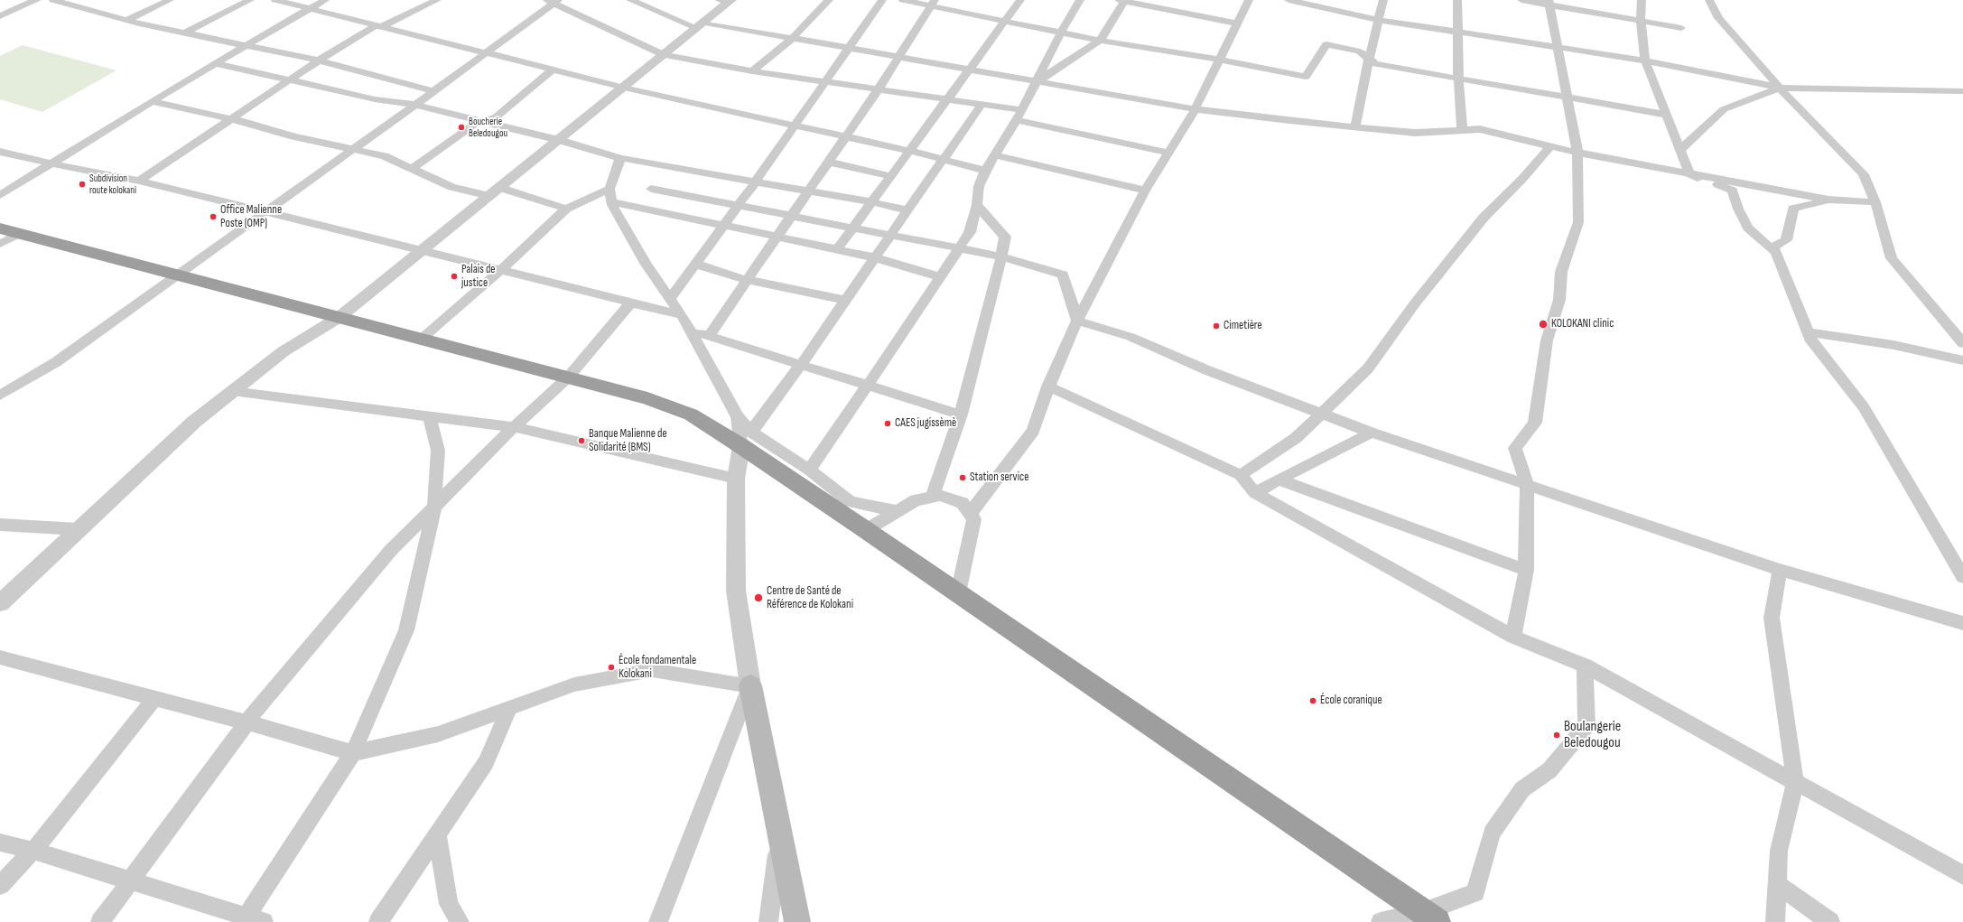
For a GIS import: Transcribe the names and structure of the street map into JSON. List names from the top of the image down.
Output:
{
  "places": [
    "Boucherie Beledougou",
    "Subdivision route kolokani",
    "Office Malienne Poste (OMP)",
    "Palais de justice",
    "KOLOKANI clinic",
    "Cimetière",
    "CAES jugissèmè",
    "Banque Malienne de Solidarité (BMS)",
    "Station service",
    "Centre de Santé de Référence de Kolokani",
    "École fondamentale Kolokani",
    "École coranique",
    "Boulangerie Beledougou"
  ]
}
